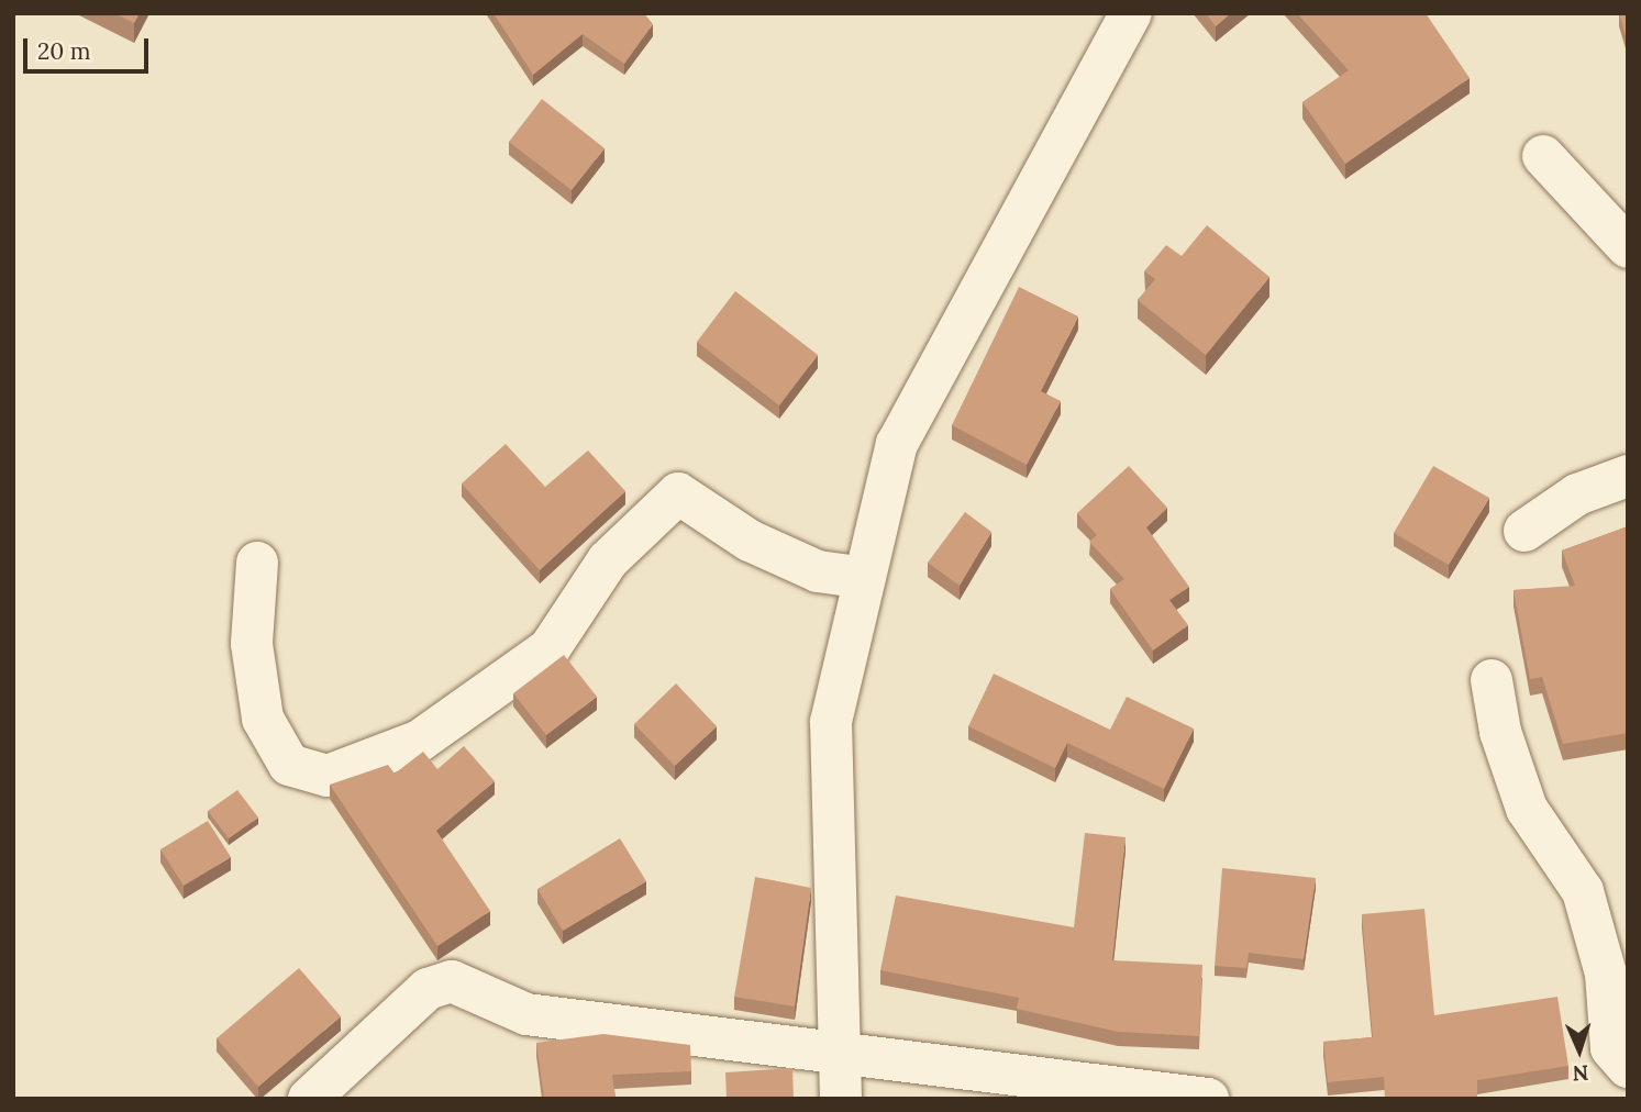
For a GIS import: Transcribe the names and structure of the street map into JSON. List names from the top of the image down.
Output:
{
  "scale_bar": "20 m",
  "north": "bottom"
}
